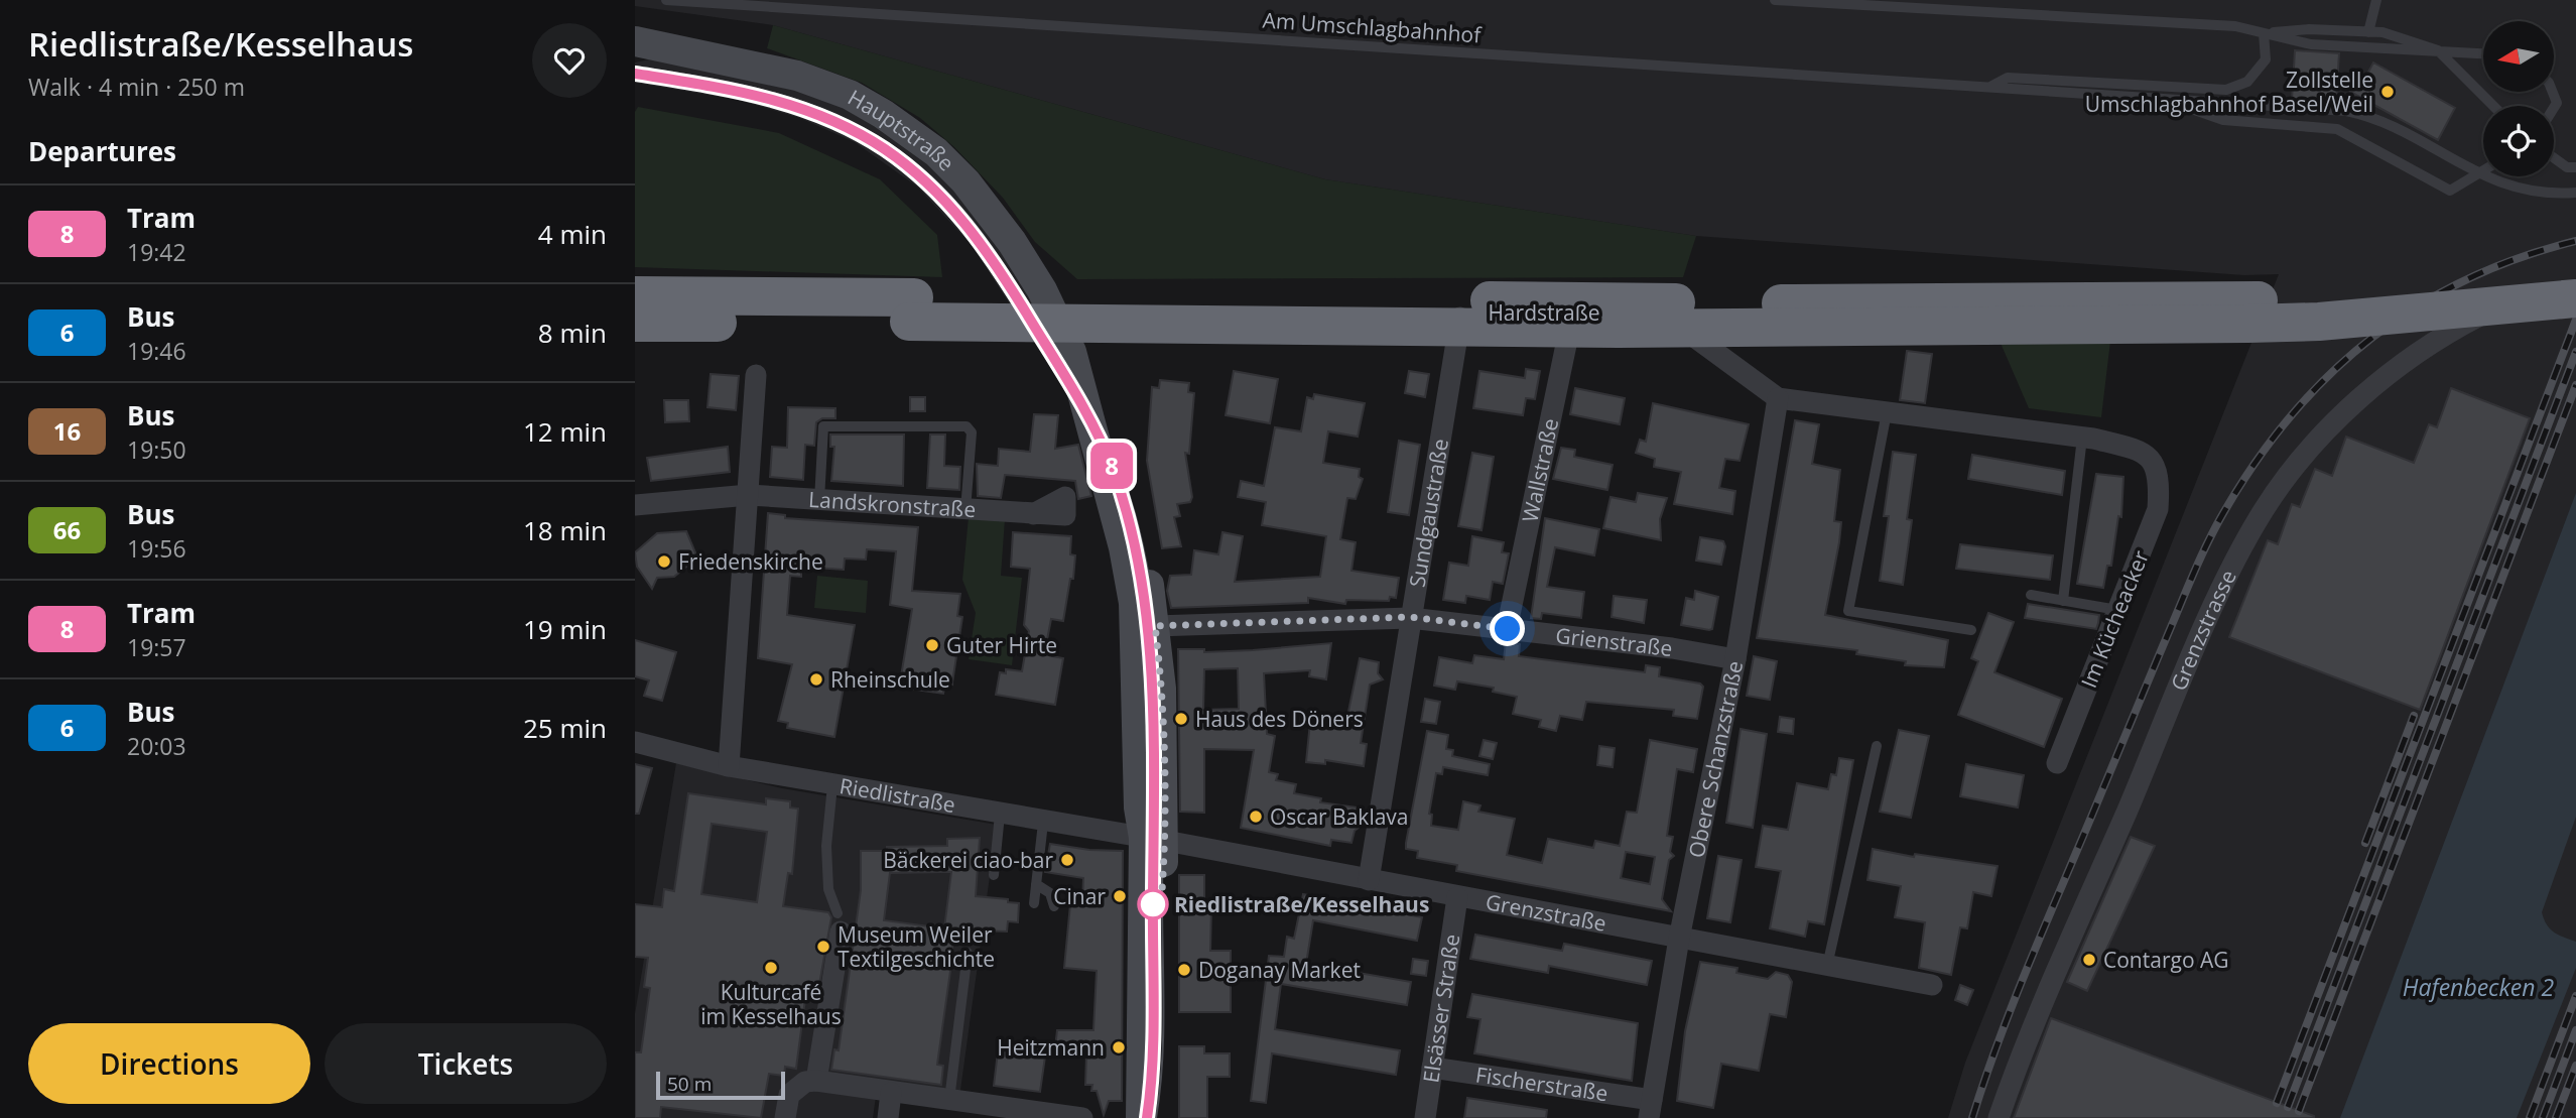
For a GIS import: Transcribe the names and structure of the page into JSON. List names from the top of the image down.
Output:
{
  "streets": {
    "main road": ["Hauptstraße"],
    "street": [
      "Hardstraße",
      "Wallstraße",
      "Landskronstraße",
      "Sundgaustraße",
      "Im Kücheacker",
      "Grenzstrasse",
      "Grienstraße",
      "Obere Schanzstraße",
      "Riedlistraße",
      "Grenzstraße",
      "Elsässer Straße",
      "Fischerstraße"
    ],
    "lane": ["Am Umschlagbahnhof"]
  },
  "crossings": [
    ["Hauptstraße", "Hardstraße"],
    ["Hauptstraße", "Grienstraße"],
    ["Hauptstraße", "Riedlistraße"],
    ["Hauptstraße", "Grenzstraße"],
    ["Hardstraße", "Wallstraße"],
    ["Hardstraße", "Sundgaustraße"],
    ["Hardstraße", "Im Kücheacker"],
    ["Hardstraße", "Obere Schanzstraße"],
    ["Wallstraße", "Grienstraße"],
    ["Sundgaustraße", "Grienstraße"],
    ["Sundgaustraße", "Grenzstraße"],
    ["Grienstraße", "Obere Schanzstraße"],
    ["Obere Schanzstraße", "Grenzstraße"],
    ["Obere Schanzstraße", "Fischerstraße"],
    ["Riedlistraße", "Grenzstraße"],
    ["Grenzstraße", "Elsässer Straße"],
    ["Elsässer Straße", "Fischerstraße"]
  ],
  "water": ["Hafenbecken 2"],
  "places": [
    "Zollstelle Umschlagbahnhof Basel/Weil",
    "Friedenskirche",
    "Guter Hirte",
    "Rheinschule",
    "Haus des Döners",
    "Oscar Baklava",
    "Bäckerei ciao-bar",
    "Cinar",
    "Riedlistraße/Kesselhaus",
    "Museum Weiler Textilgeschichte",
    "Contargo AG",
    "Kulturcafé im Kesselhaus",
    "Doganay Market",
    "Heitzmann"
  ],
  "lines": ["tram line 8"],
  "scale_bar": "50 m",
  "north": "left",
  "page": {
    "heading": [
      ["Riedlistraße/Kesselhaus", "Walk · 4 min · 250 m"],
      "Departures"
    ],
    "on_map": "8",
    "list": [
      {
        "mark": "8",
        "name": "Tram",
        "note": "19:42",
        "value": "4 min"
      },
      {
        "mark": "6",
        "name": "Bus",
        "note": "19:46",
        "value": "8 min"
      },
      {
        "mark": "16",
        "name": "Bus",
        "note": "19:50",
        "value": "12 min"
      },
      {
        "mark": "66",
        "name": "Bus",
        "note": "19:56",
        "value": "18 min"
      },
      {
        "mark": "8",
        "name": "Tram",
        "note": "19:57",
        "value": "19 min"
      },
      {
        "mark": "6",
        "name": "Bus",
        "note": "20:03",
        "value": "25 min"
      }
    ],
    "buttons": ["Directions", "Tickets"],
    "scale": "50 m"
  }
}
